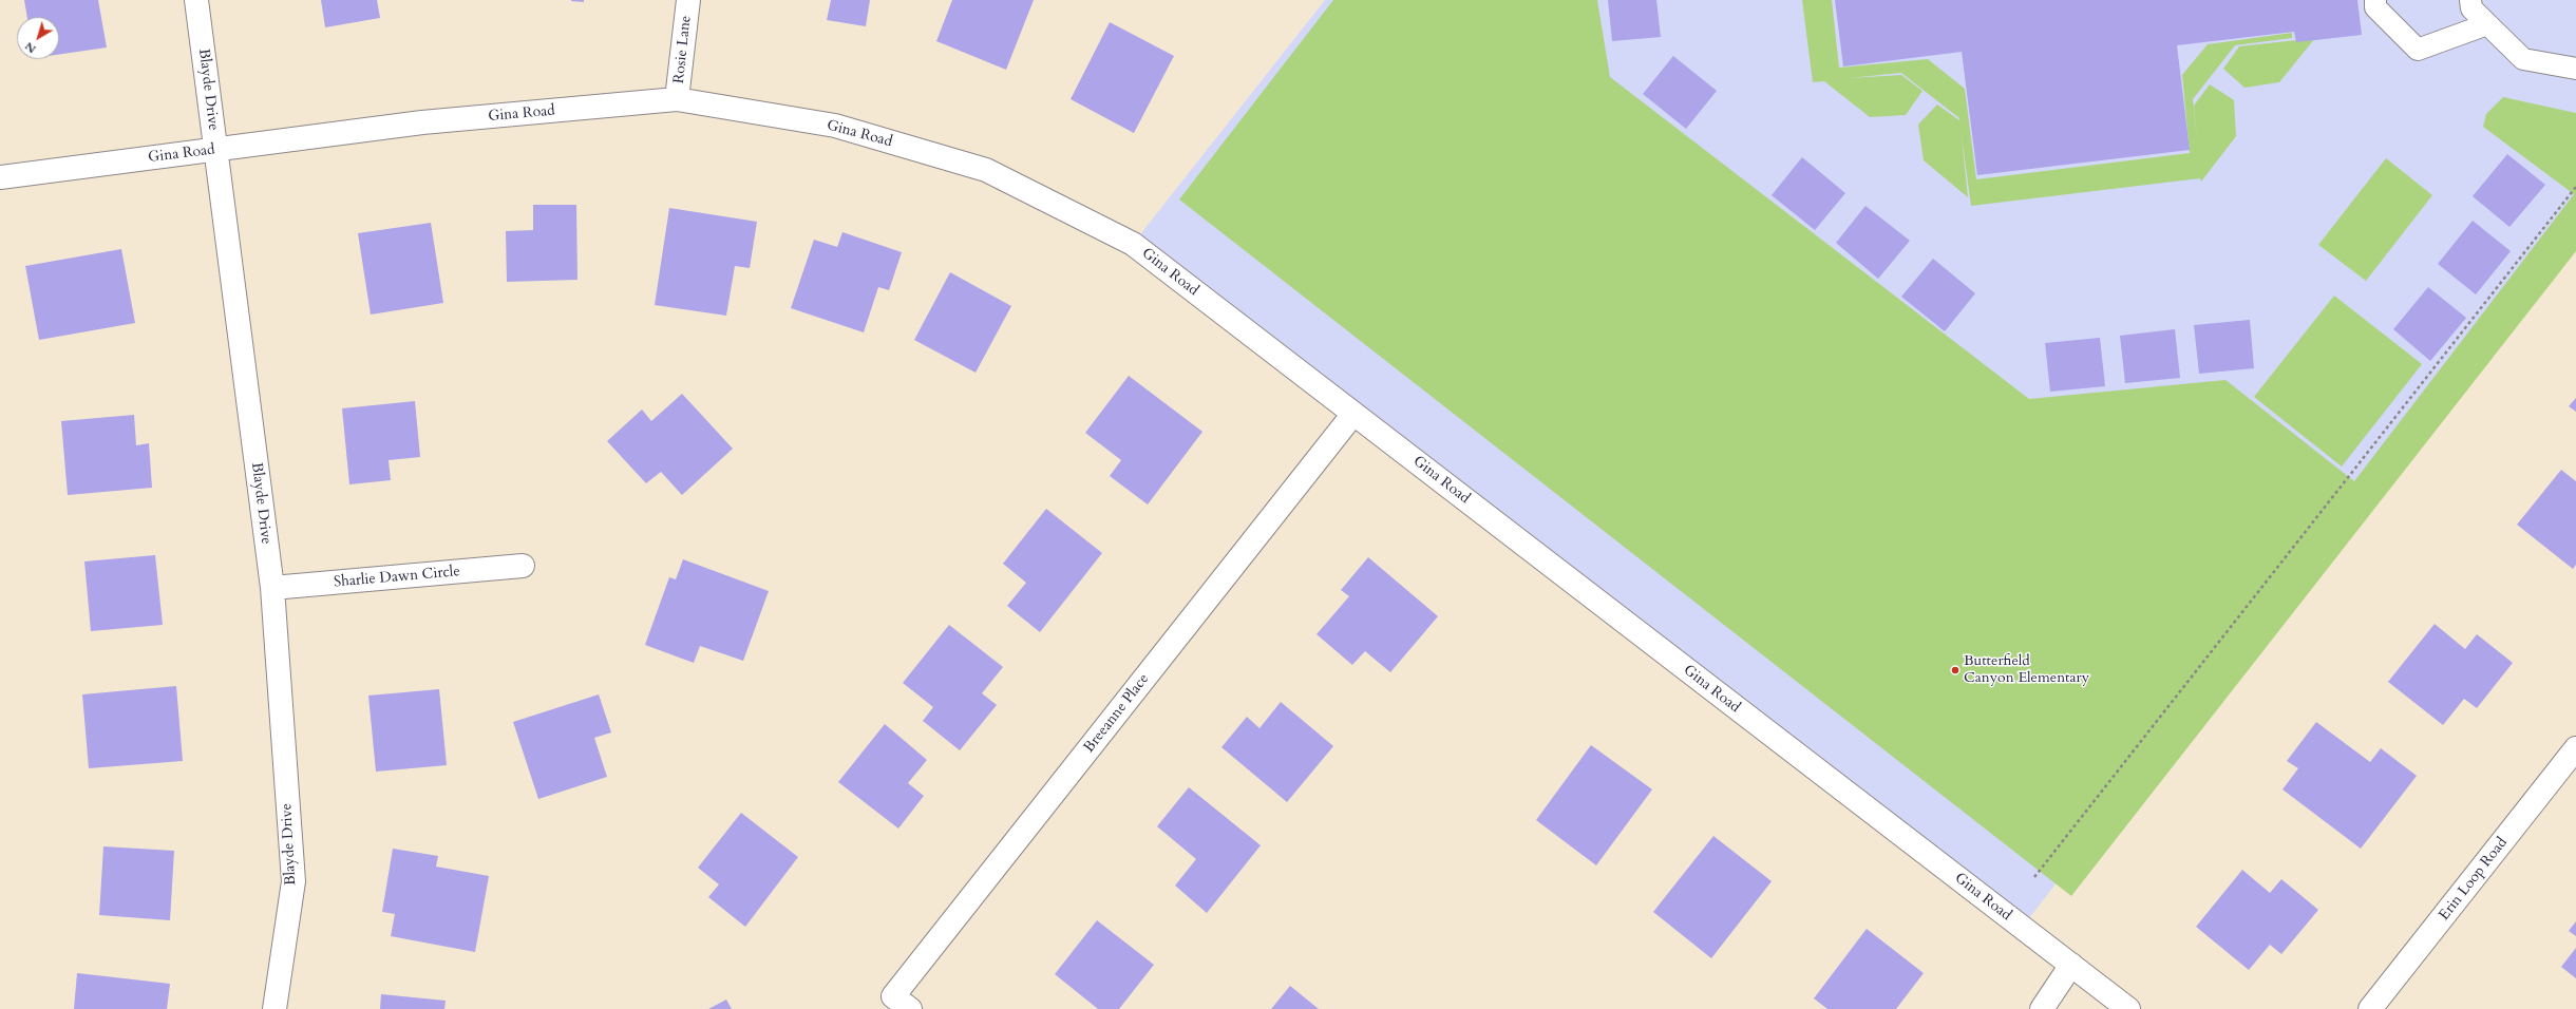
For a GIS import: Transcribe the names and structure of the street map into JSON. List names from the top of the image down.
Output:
{
  "streets": {
    "street": [
      "Rosie Lane",
      "Blayde Drive",
      "Gina Road",
      "Sharlie Dawn Circle",
      "Breeanne Place",
      "Erin Loop Road"
    ]
  },
  "crossings": [
    ["Rosie Lane", "Gina Road"],
    ["Blayde Drive", "Gina Road"],
    ["Blayde Drive", "Sharlie Dawn Circle"],
    ["Gina Road", "Breeanne Place"]
  ],
  "places": ["Butterfield Canyon Elementary"],
  "north": "bottom left"
}
